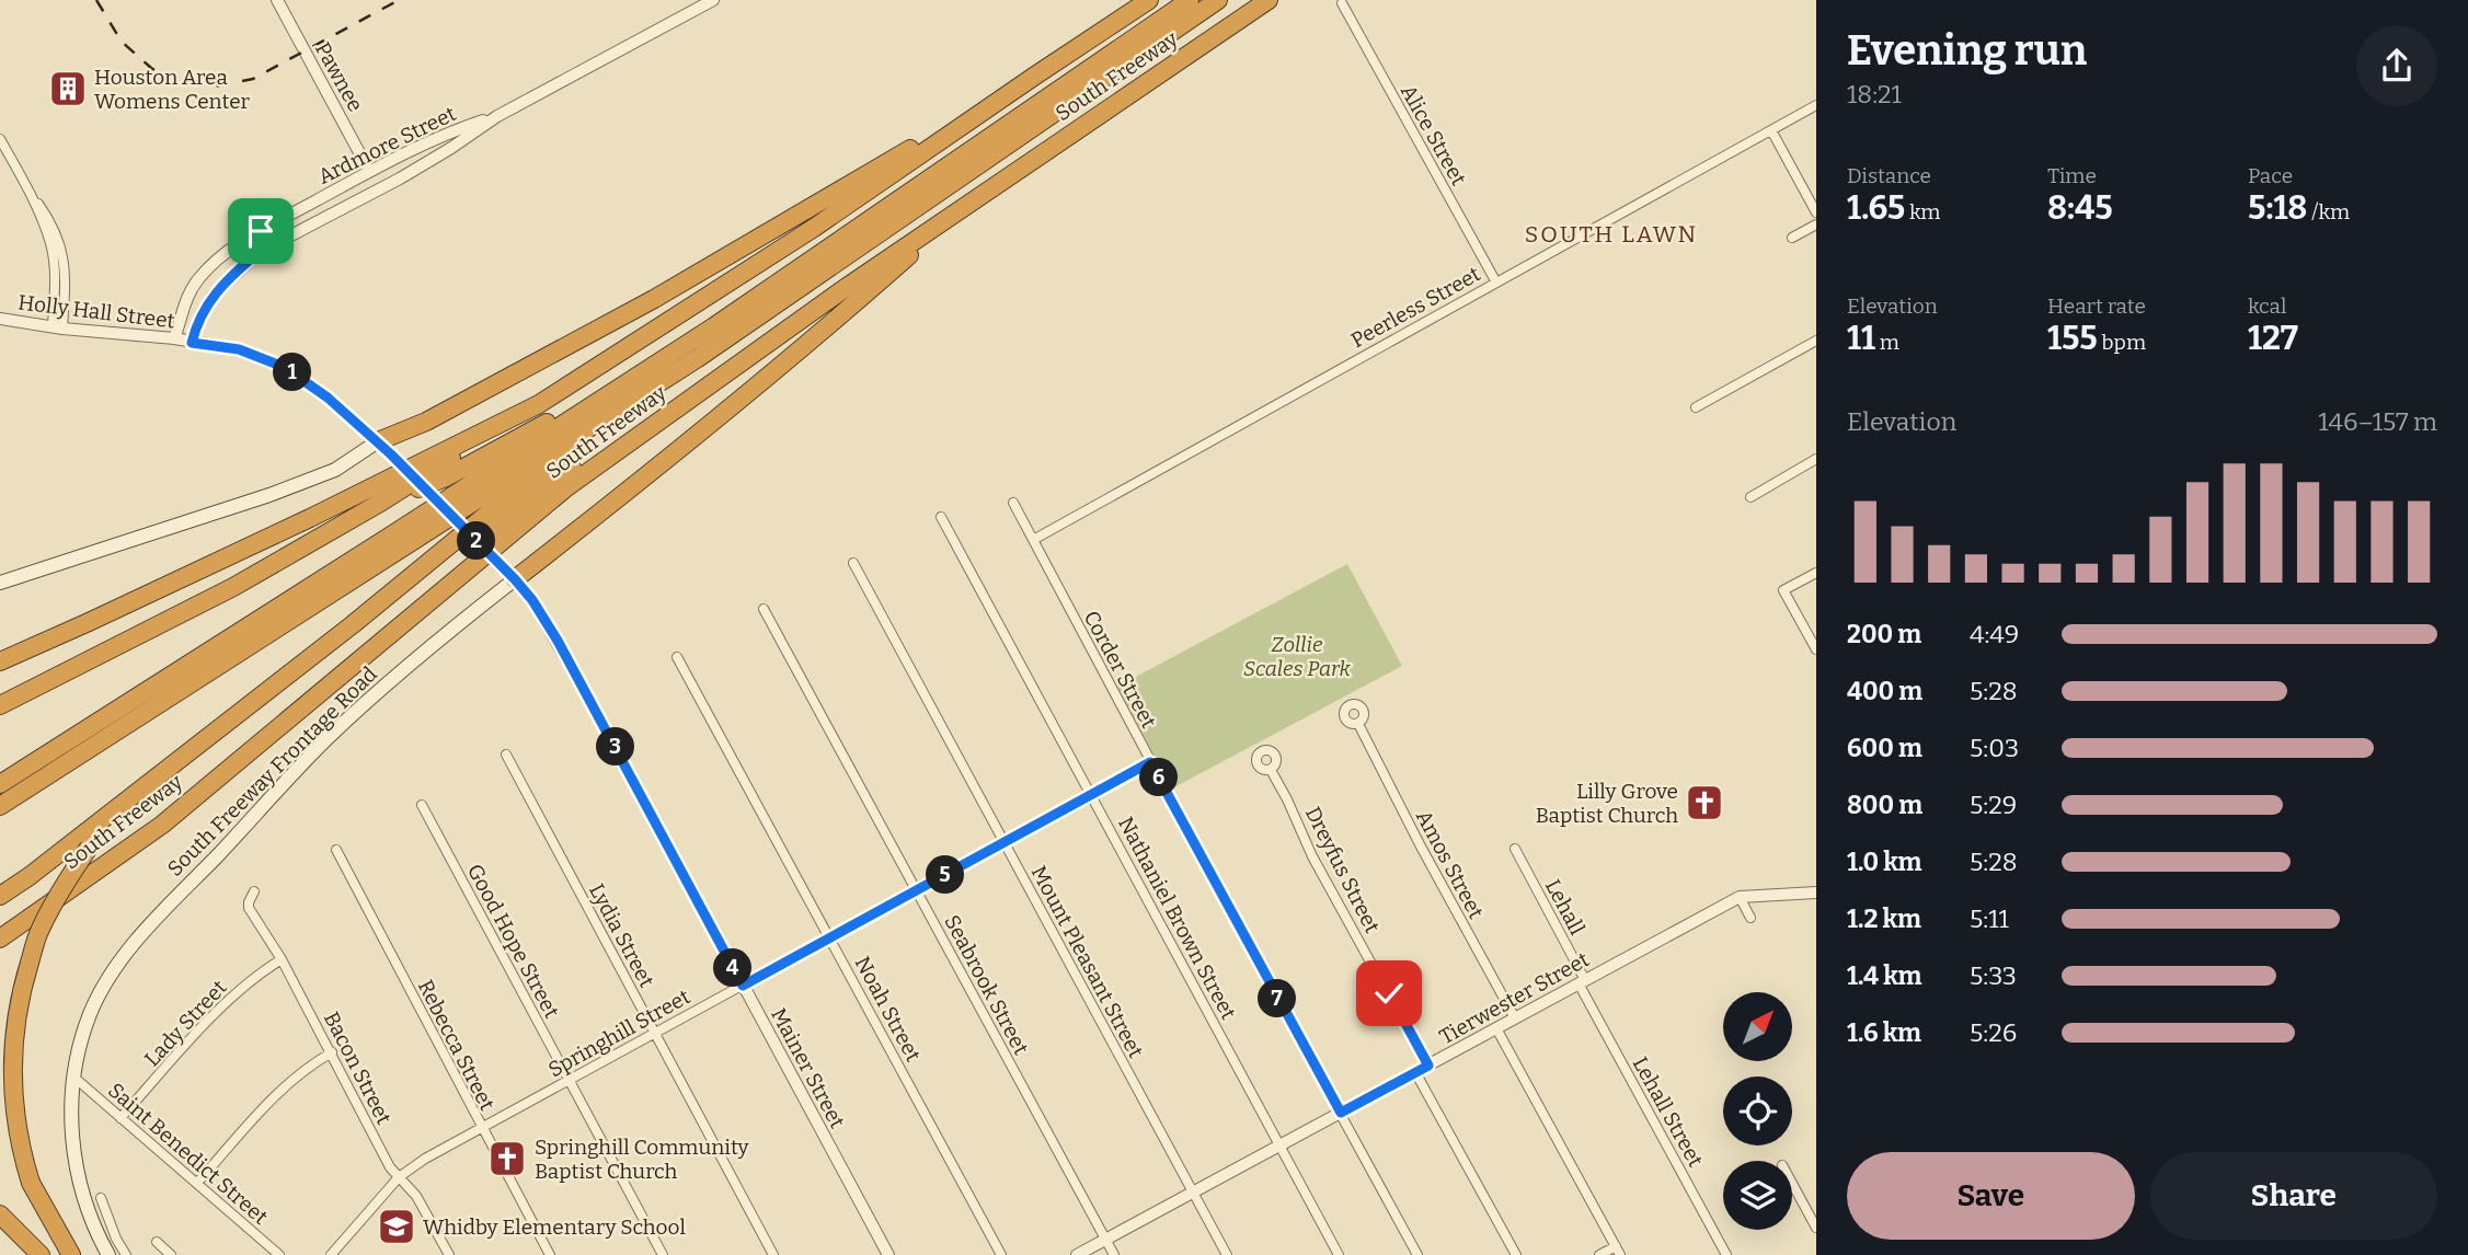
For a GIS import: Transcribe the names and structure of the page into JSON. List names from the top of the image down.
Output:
{
  "streets": {
    "highway": ["South Freeway"],
    "main road": ["South Freeway Frontage Road"],
    "street": [
      "Pawnee",
      "Alice Street",
      "Ardmore Street",
      "Peerless Street",
      "Holly Hall Street",
      "Corder Street",
      "Amos Street",
      "Dreyfus Street",
      "Lehall",
      "Nathaniel Brown Street",
      "Lydia Street",
      "Good Hope Street",
      "Mount Pleasant Street",
      "Seabrook Street",
      "Tierwester Street",
      "Noah Street",
      "Lady Street",
      "Springhill Street",
      "Rebecca Street",
      "Bacon Street",
      "Mainer Street",
      "Lehall Street",
      "Saint Benedict Street"
    ]
  },
  "crossings": [
    ["Pawnee", "Ardmore Street"],
    ["Alice Street", "Peerless Street"],
    ["Ardmore Street", "Holly Hall Street"],
    ["Peerless Street", "Corder Street"],
    ["Holly Hall Street", "South Freeway Frontage Road"],
    ["Holly Hall Street", "Mainer Street"],
    ["Corder Street", "Tierwester Street"],
    ["Corder Street", "Springhill Street"],
    ["South Freeway Frontage Road", "Mainer Street"],
    ["South Freeway Frontage Road", "Saint Benedict Street"],
    ["Amos Street", "Tierwester Street"],
    ["Dreyfus Street", "Tierwester Street"],
    ["Lehall", "Tierwester Street"],
    ["Lehall", "Lehall Street"],
    ["Nathaniel Brown Street", "Tierwester Street"],
    ["Nathaniel Brown Street", "Springhill Street"],
    ["Lydia Street", "Springhill Street"],
    ["Good Hope Street", "Springhill Street"],
    ["Mount Pleasant Street", "Tierwester Street"],
    ["Mount Pleasant Street", "Springhill Street"],
    ["Seabrook Street", "Tierwester Street"],
    ["Seabrook Street", "Springhill Street"],
    ["Tierwester Street", "Lehall Street"],
    ["Noah Street", "Springhill Street"],
    ["Lady Street", "Bacon Street"],
    ["Lady Street", "Saint Benedict Street"],
    ["Springhill Street", "Rebecca Street"],
    ["Springhill Street", "Bacon Street"],
    ["Springhill Street", "Mainer Street"]
  ],
  "districts": ["SOUTH LAWN"],
  "parks": ["Zollie Scales Park"],
  "places": {
    "building": ["Houston Area Womens Center"],
    "church": ["Lilly Grove Baptist Church", "Springhill Community Baptist Church"],
    "school or university": ["Whidby Elementary School"]
  },
  "north": "top right",
  "page": {
    "heading": ["Evening run", "18:21"],
    "stats": [
      ["Distance", "1.65 km"],
      ["Time", "8:45"],
      ["Pace", "5:18 /km"],
      ["Elevation", "11 m"],
      ["Heart rate", "155 bpm"],
      ["kcal", "127"]
    ],
    "pins": [
      "1",
      "2",
      "3",
      "6",
      "5",
      "4",
      "7"
    ],
    "chart": ["Elevation", "146–157 m"],
    "list": [
      {
        "name": "200 m",
        "note": "4:49"
      },
      {
        "name": "400 m",
        "note": "5:28"
      },
      {
        "name": "600 m",
        "note": "5:03"
      },
      {
        "name": "800 m",
        "note": "5:29"
      },
      {
        "name": "1.0 km",
        "note": "5:28"
      },
      {
        "name": "1.2 km",
        "note": "5:11"
      },
      {
        "name": "1.4 km",
        "note": "5:33"
      },
      {
        "name": "1.6 km",
        "note": "5:26"
      }
    ],
    "buttons": ["Save", "Share"]
  }
}
